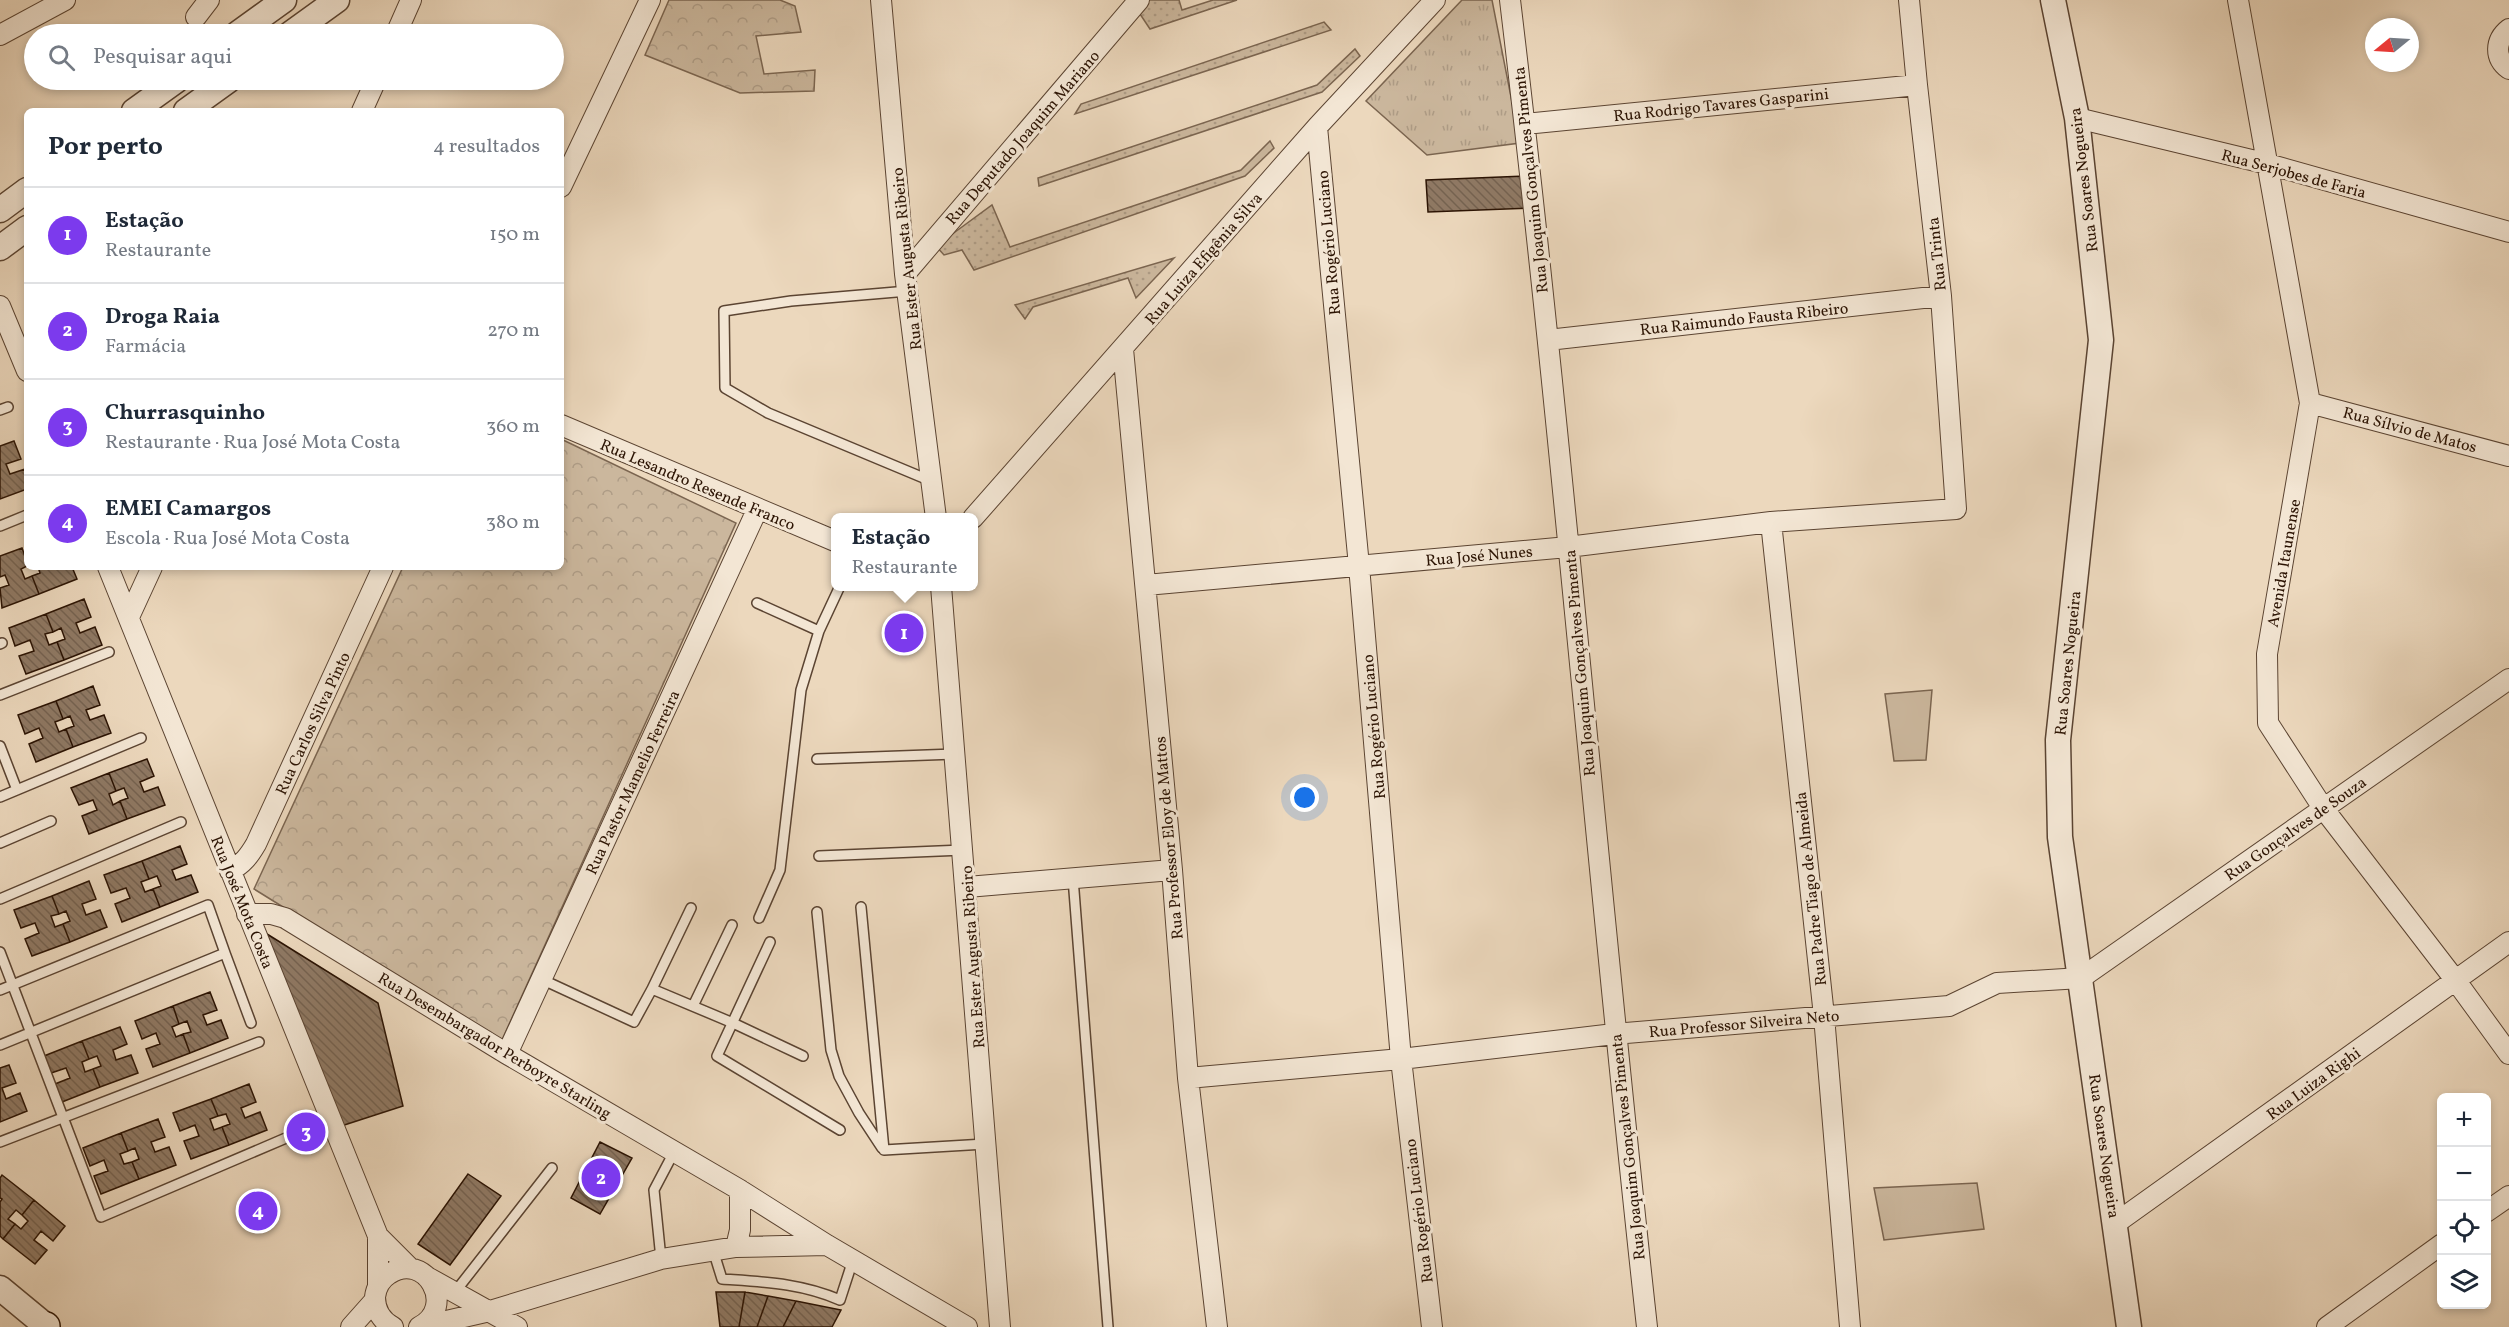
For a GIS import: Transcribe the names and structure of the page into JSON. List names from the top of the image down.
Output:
{
  "streets": {
    "street": [
      "Rua Rodrigo Tavares Gasparini",
      "Rua Deputado Joaquim Mariano",
      "Rua Serjobes de Faria",
      "Rua Joaquim Gonçalves Pimenta",
      "Rua Soares Nogueira",
      "Rua Rogério Luciano",
      "Rua Trinta",
      "Rua Luiza Efigênia Silva",
      "Rua Ester Augusta Ribeiro",
      "Rua Raimundo Fausta Ribeiro",
      "Rua Sílvio de Matos",
      "Rua Lesandro Resende Franco",
      "Rua José Nunes",
      "Avenida Itaunense",
      "Rua Carlos Silva Pinto",
      "Rua Pastor Mamelio Ferreira",
      "Rua Gonçalves de Souza",
      "Rua Professor Eloy de Mattos",
      "Rua Padre Tiago de Almeida",
      "Rua José Mota Costa",
      "Rua Professor Silveira Neto",
      "Rua Desembargador Perboyre Starling",
      "Rua Luiza Righi"
    ]
  },
  "crossings": [
    ["Rua Rodrigo Tavares Gasparini", "Rua Joaquim Gonçalves Pimenta"],
    ["Rua Rodrigo Tavares Gasparini", "Rua Trinta"],
    ["Rua Deputado Joaquim Mariano", "Rua Ester Augusta Ribeiro"],
    ["Rua Serjobes de Faria", "Rua Soares Nogueira"],
    ["Rua Serjobes de Faria", "Avenida Itaunense"],
    ["Rua Joaquim Gonçalves Pimenta", "Rua Raimundo Fausta Ribeiro"],
    ["Rua Joaquim Gonçalves Pimenta", "Rua José Nunes"],
    ["Rua Joaquim Gonçalves Pimenta", "Rua Professor Silveira Neto"],
    ["Rua Soares Nogueira", "Rua Gonçalves de Souza"],
    ["Rua Soares Nogueira", "Rua Professor Silveira Neto"],
    ["Rua Soares Nogueira", "Rua Luiza Righi"],
    ["Rua Rogério Luciano", "Rua Luiza Efigênia Silva"],
    ["Rua Rogério Luciano", "Rua José Nunes"],
    ["Rua Rogério Luciano", "Rua Professor Silveira Neto"],
    ["Rua Trinta", "Rua Raimundo Fausta Ribeiro"],
    ["Rua Trinta", "Rua José Nunes"],
    ["Rua Luiza Efigênia Silva", "Rua Professor Eloy de Mattos"],
    ["Rua Sílvio de Matos", "Avenida Itaunense"],
    ["Rua Lesandro Resende Franco", "Rua Pastor Mamelio Ferreira"],
    ["Rua José Nunes", "Rua Professor Eloy de Mattos"],
    ["Rua José Nunes", "Rua Padre Tiago de Almeida"],
    ["Avenida Itaunense", "Rua Gonçalves de Souza"],
    ["Avenida Itaunense", "Rua Luiza Righi"],
    ["Rua Carlos Silva Pinto", "Rua José Mota Costa"],
    ["Rua Pastor Mamelio Ferreira", "Rua Desembargador Perboyre Starling"],
    ["Rua Gonçalves de Souza", "Rua Professor Silveira Neto"],
    ["Rua Professor Eloy de Mattos", "Rua Professor Silveira Neto"],
    ["Rua Padre Tiago de Almeida", "Rua Professor Silveira Neto"],
    ["Rua José Mota Costa", "Rua Desembargador Perboyre Starling"]
  ],
  "north": "left",
  "page": {
    "search": "Pesquisar aqui",
    "heading": ["Por perto", "4 resultados"],
    "list": [
      {
        "mark": "1",
        "name": "Estação",
        "note": "Restaurante",
        "value": "150 m"
      },
      {
        "mark": "2",
        "name": "Droga Raia",
        "note": "Farmácia",
        "value": "270 m"
      },
      {
        "mark": "3",
        "name": "Churrasquinho",
        "note": "Restaurante · Rua José Mota Costa",
        "value": "360 m"
      },
      {
        "mark": "4",
        "name": "EMEI Camargos",
        "note": "Escola · Rua José Mota Costa",
        "value": "380 m"
      }
    ],
    "popup": ["Estação", "Restaurante"],
    "pins": [
      "1",
      "3",
      "2",
      "4"
    ],
    "map_buttons": ["+", "−"]
  }
}
